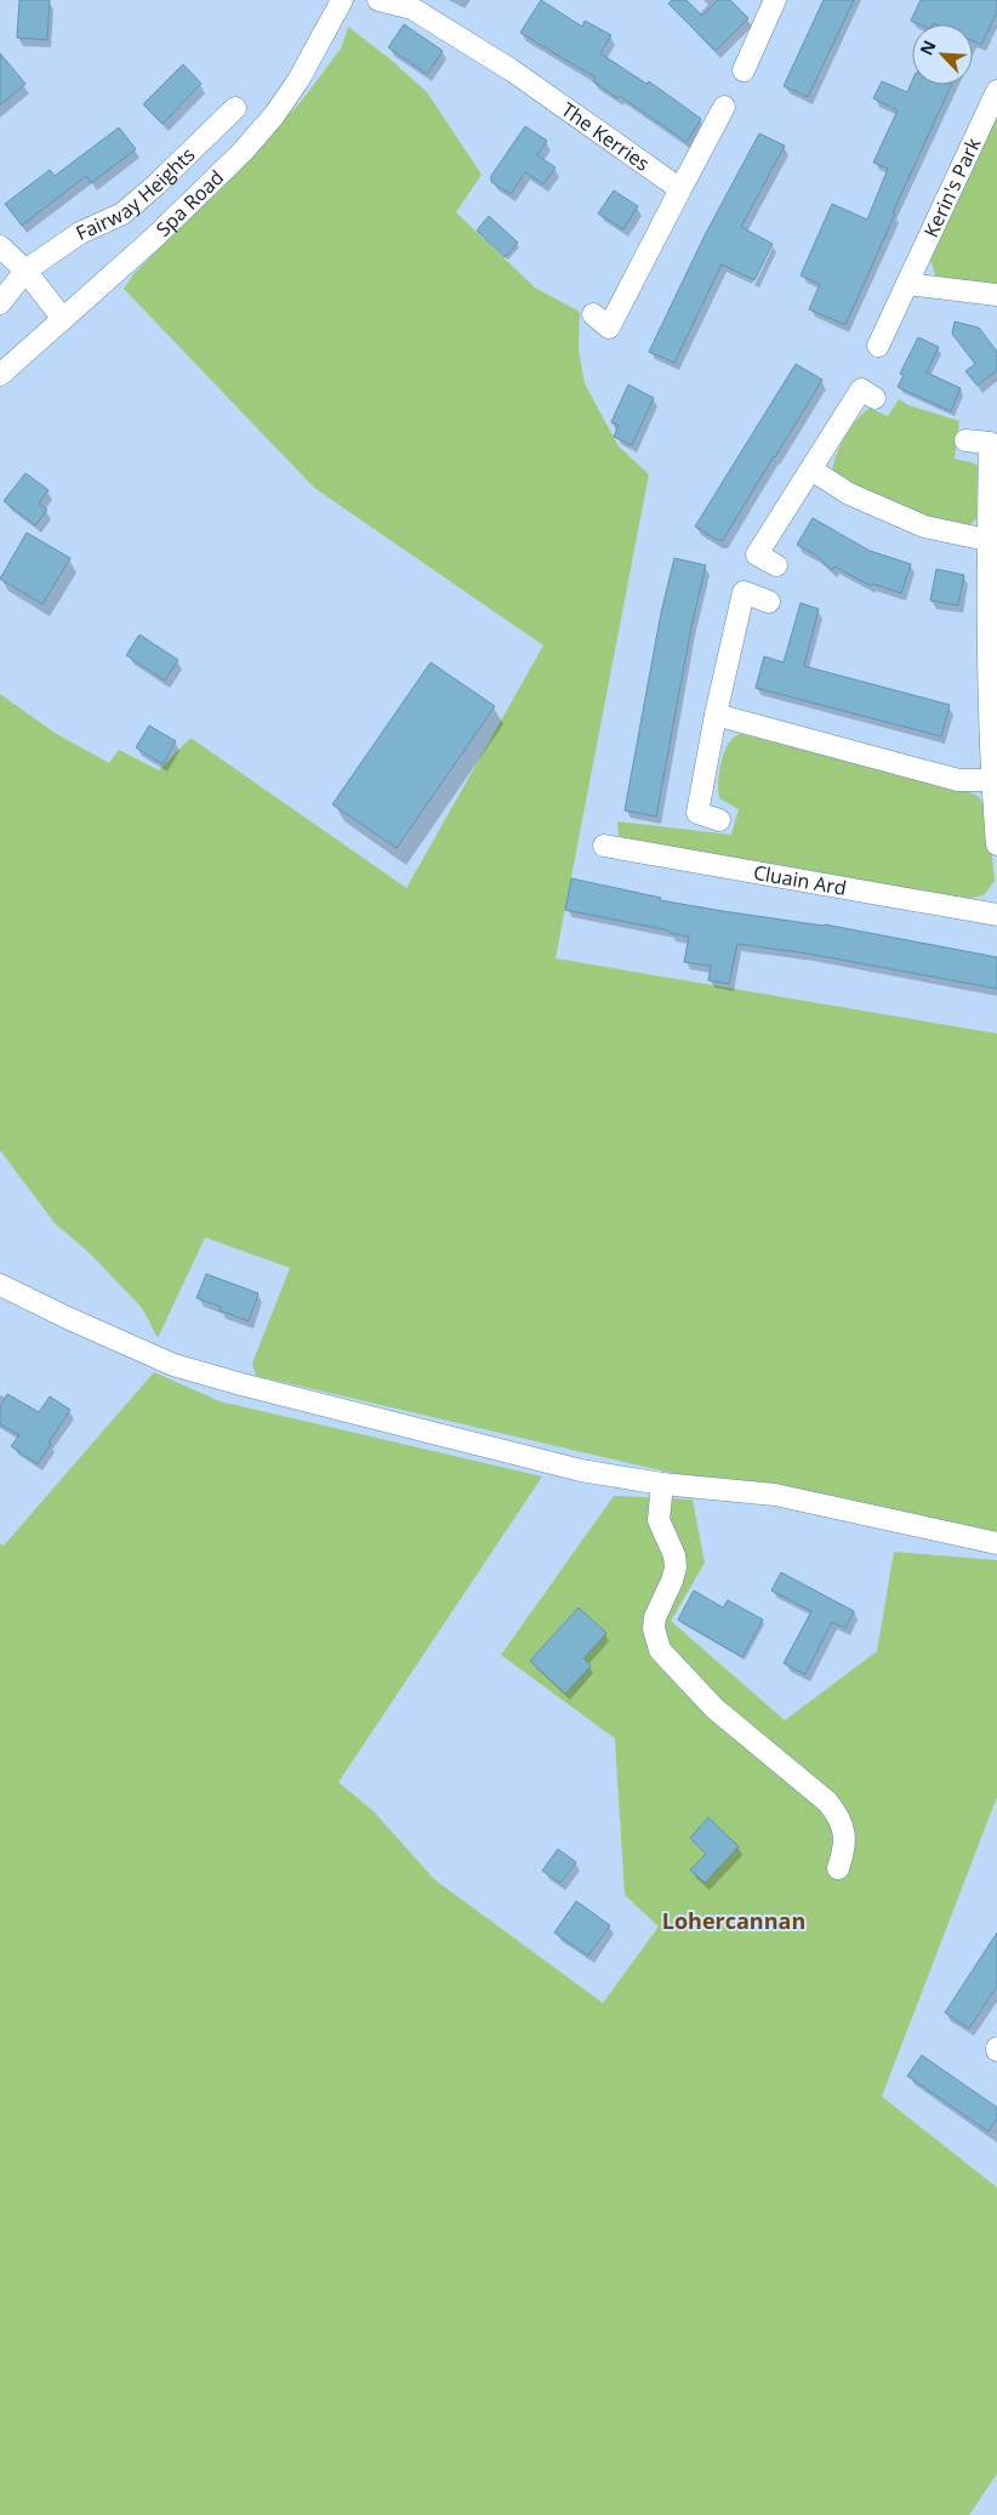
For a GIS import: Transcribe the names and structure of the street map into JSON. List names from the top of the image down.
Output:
{
  "streets": {
    "street": [
      "The Kerries",
      "Kerin's Park",
      "Fairway Heights",
      "Spa Road",
      "Cluain Ard"
    ]
  },
  "districts": ["Lohercannan"],
  "north": "top left"
}
